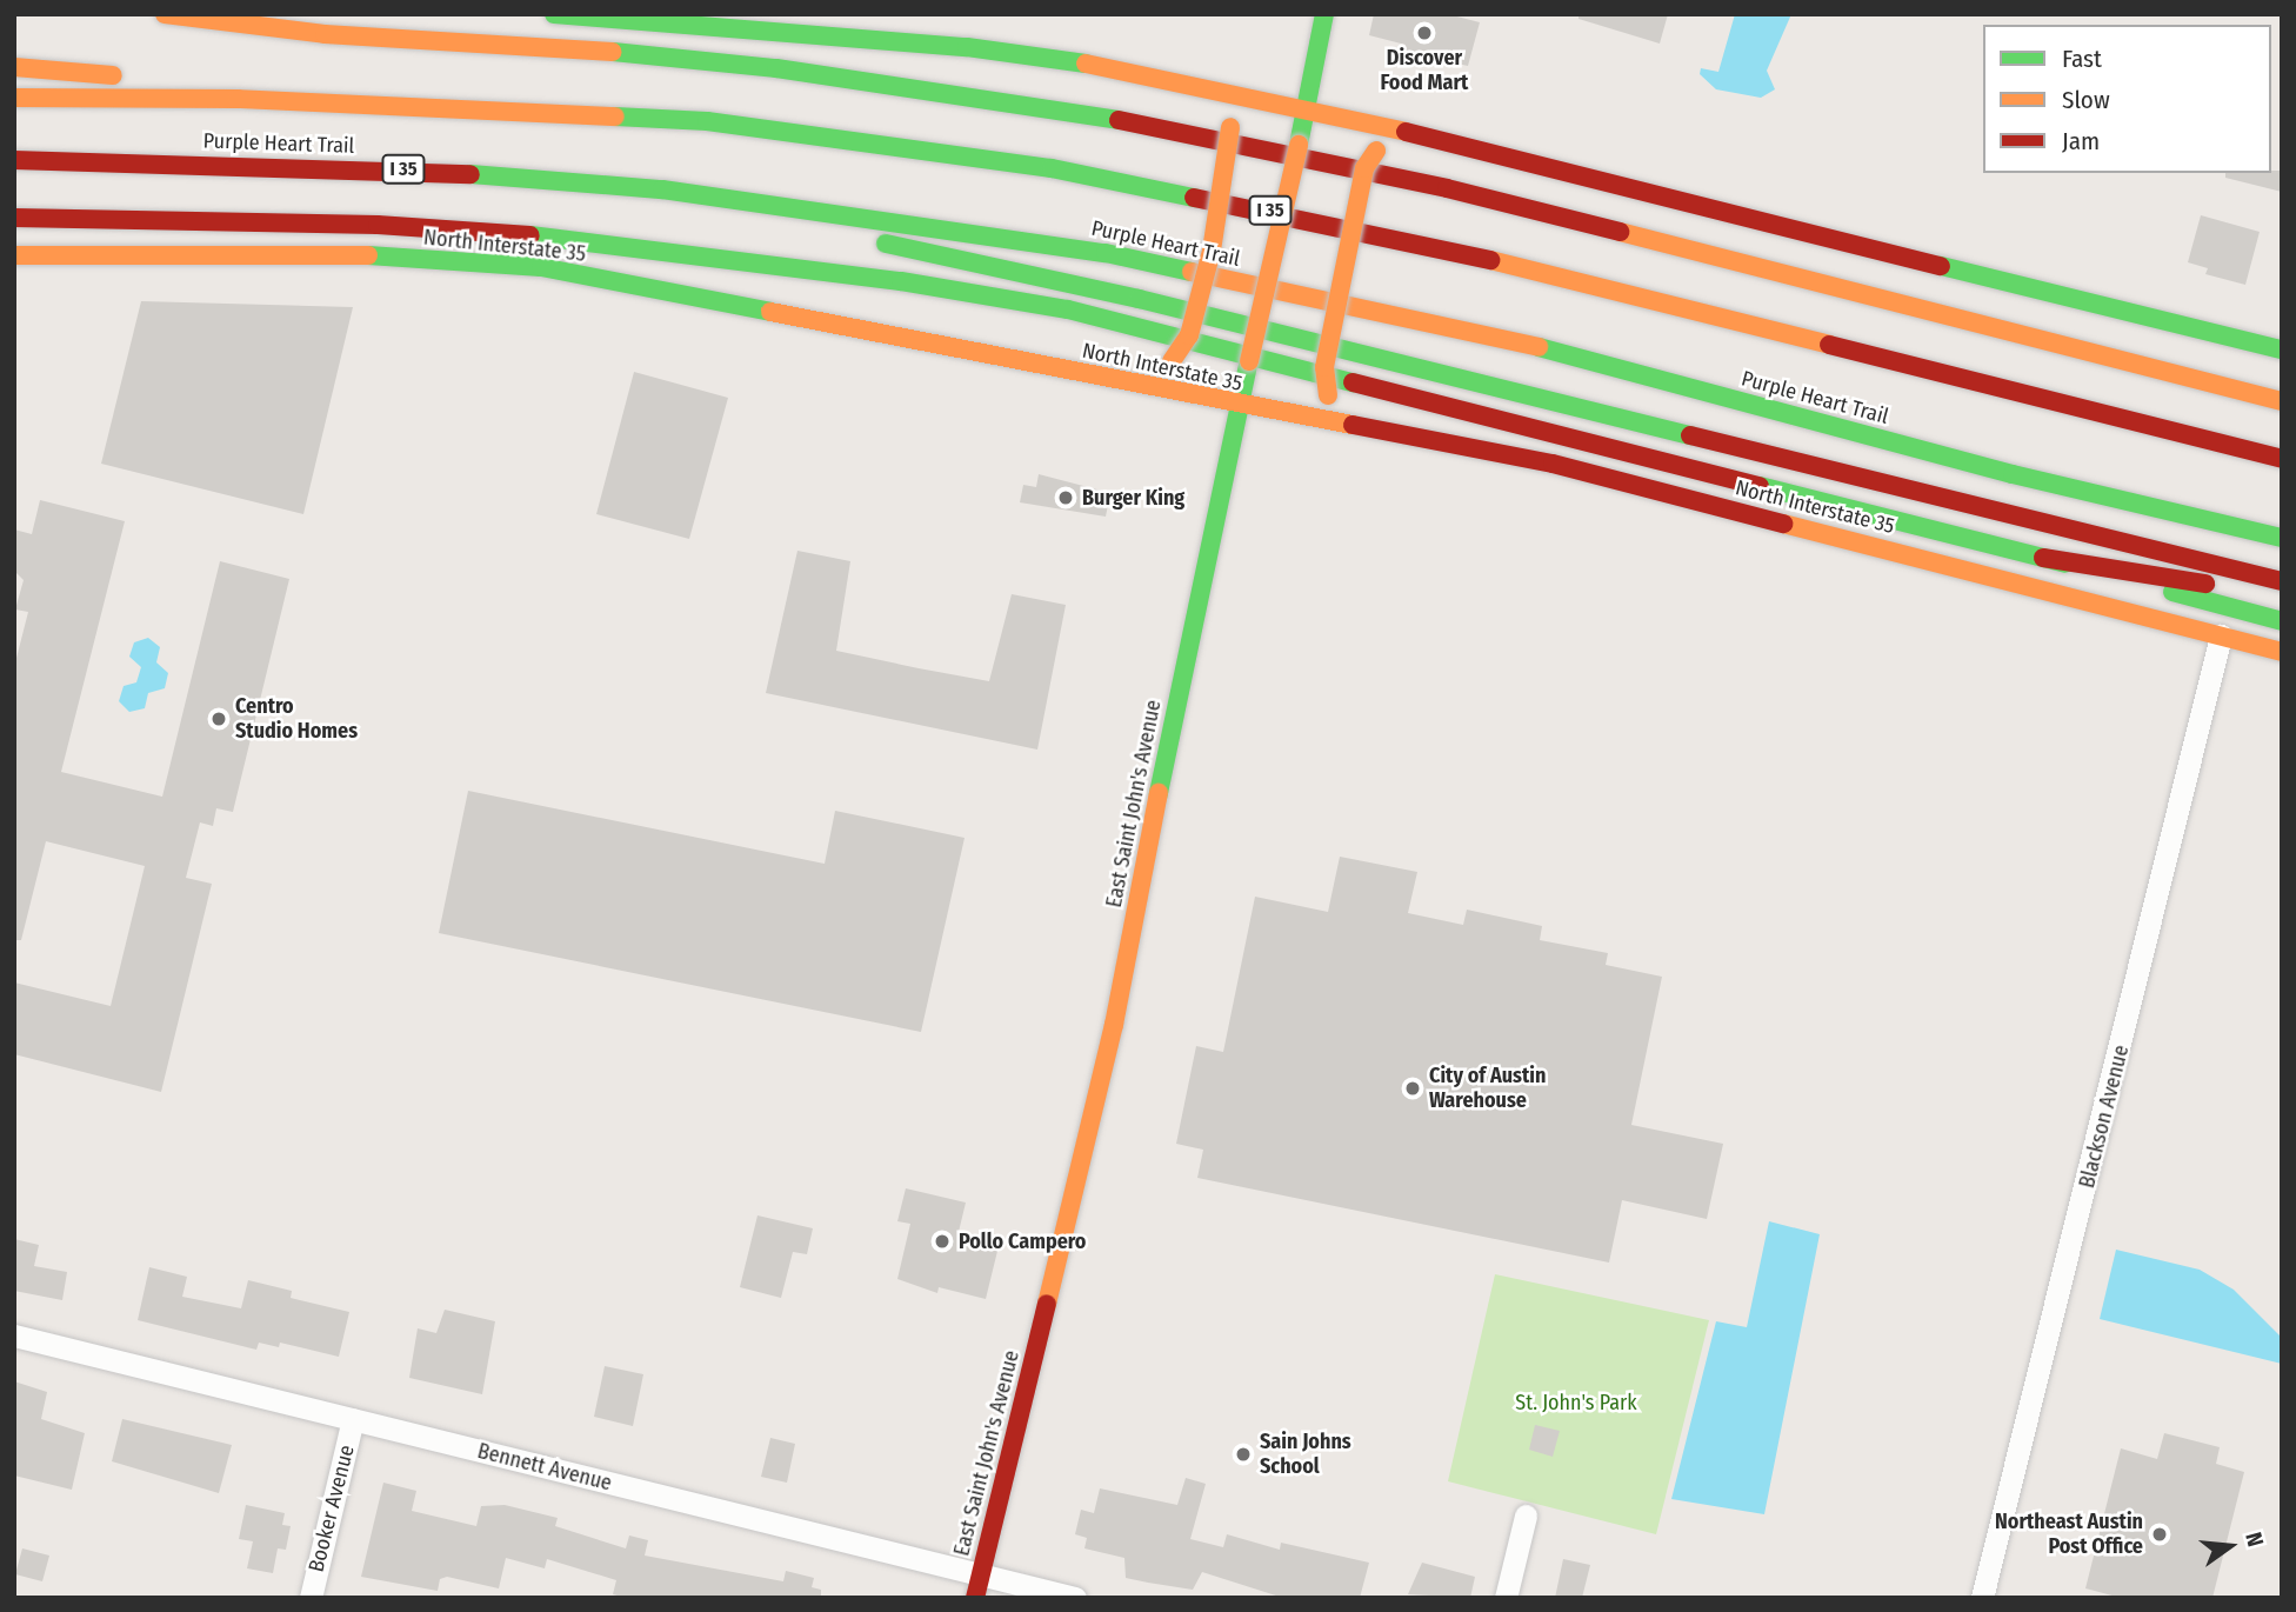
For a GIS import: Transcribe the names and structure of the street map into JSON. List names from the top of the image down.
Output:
{
  "streets": {
    "main road": [
      "Purple Heart Trail",
      "I 35",
      "North Interstate 35",
      "East Saint John's Avenue"
    ],
    "street": ["Blackson Avenue", "Bennett Avenue", "Booker Avenue"]
  },
  "crossings": [
    ["North Interstate 35", "East Saint John's Avenue"],
    ["North Interstate 35", "Blackson Avenue"],
    ["East Saint John's Avenue", "Bennett Avenue"],
    ["Bennett Avenue", "Booker Avenue"]
  ],
  "parks": ["St. John's Park"],
  "places": [
    "Discover Food Mart",
    "Burger King",
    "Centro Studio Homes",
    "City of Austin Warehouse",
    "Pollo Campero",
    "Sain Johns School",
    "Northeast Austin Post Office"
  ],
  "legend": ["Fast", "Slow", "Jam"],
  "north": "right"
}
